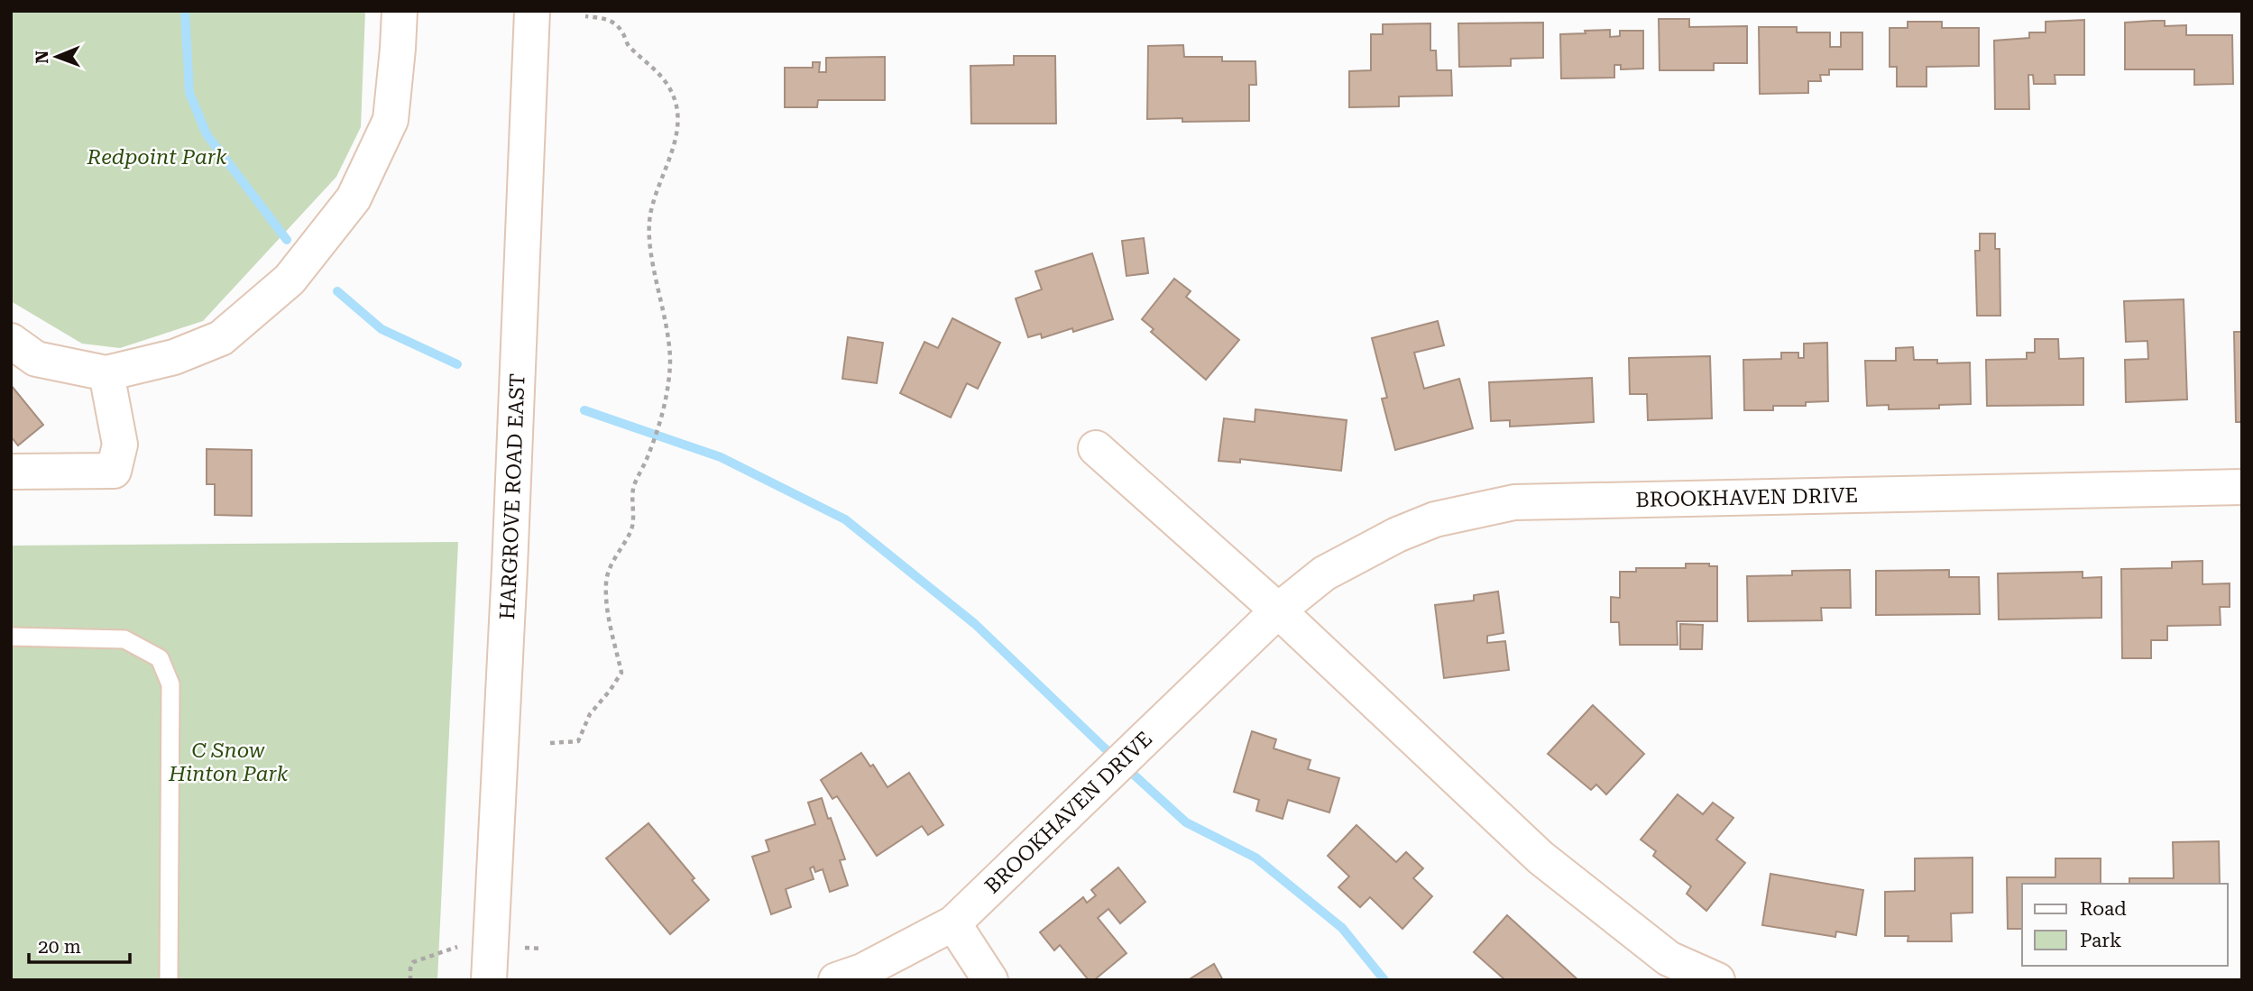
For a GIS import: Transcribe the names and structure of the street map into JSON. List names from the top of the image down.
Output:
{
  "streets": {
    "street": ["HARGROVE ROAD EAST", "BROOKHAVEN DRIVE"]
  },
  "parks": ["Redpoint Park", "C Snow Hinton Park"],
  "legend": ["Road", "Park"],
  "scale_bar": "20 m",
  "north": "left"
}
